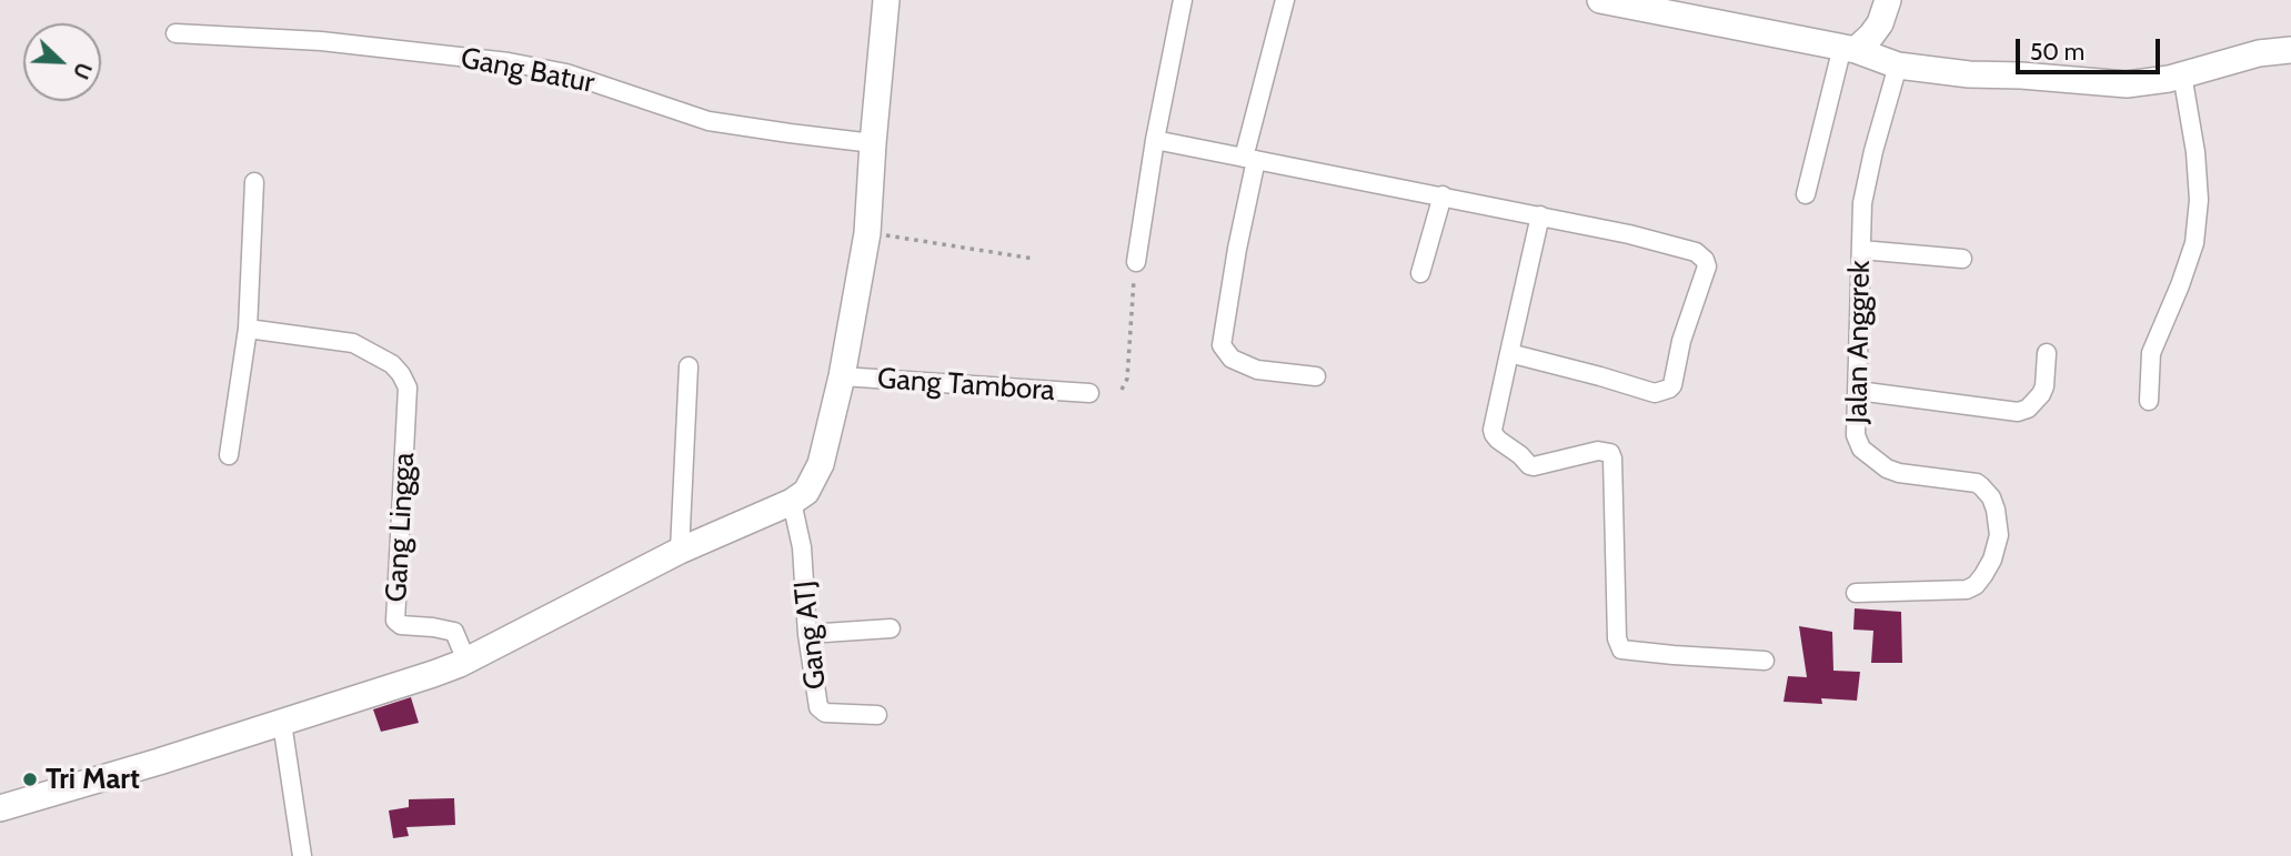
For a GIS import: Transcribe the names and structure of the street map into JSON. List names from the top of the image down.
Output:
{
  "streets": {
    "street": [
      "Gang Batur",
      "Jalan Anggrek",
      "Gang Tambora",
      "Gang Lingga",
      "Gang ATJ"
    ]
  },
  "places": ["Tri Mart"],
  "scale_bar": "50 m",
  "north": "bottom right"
}
